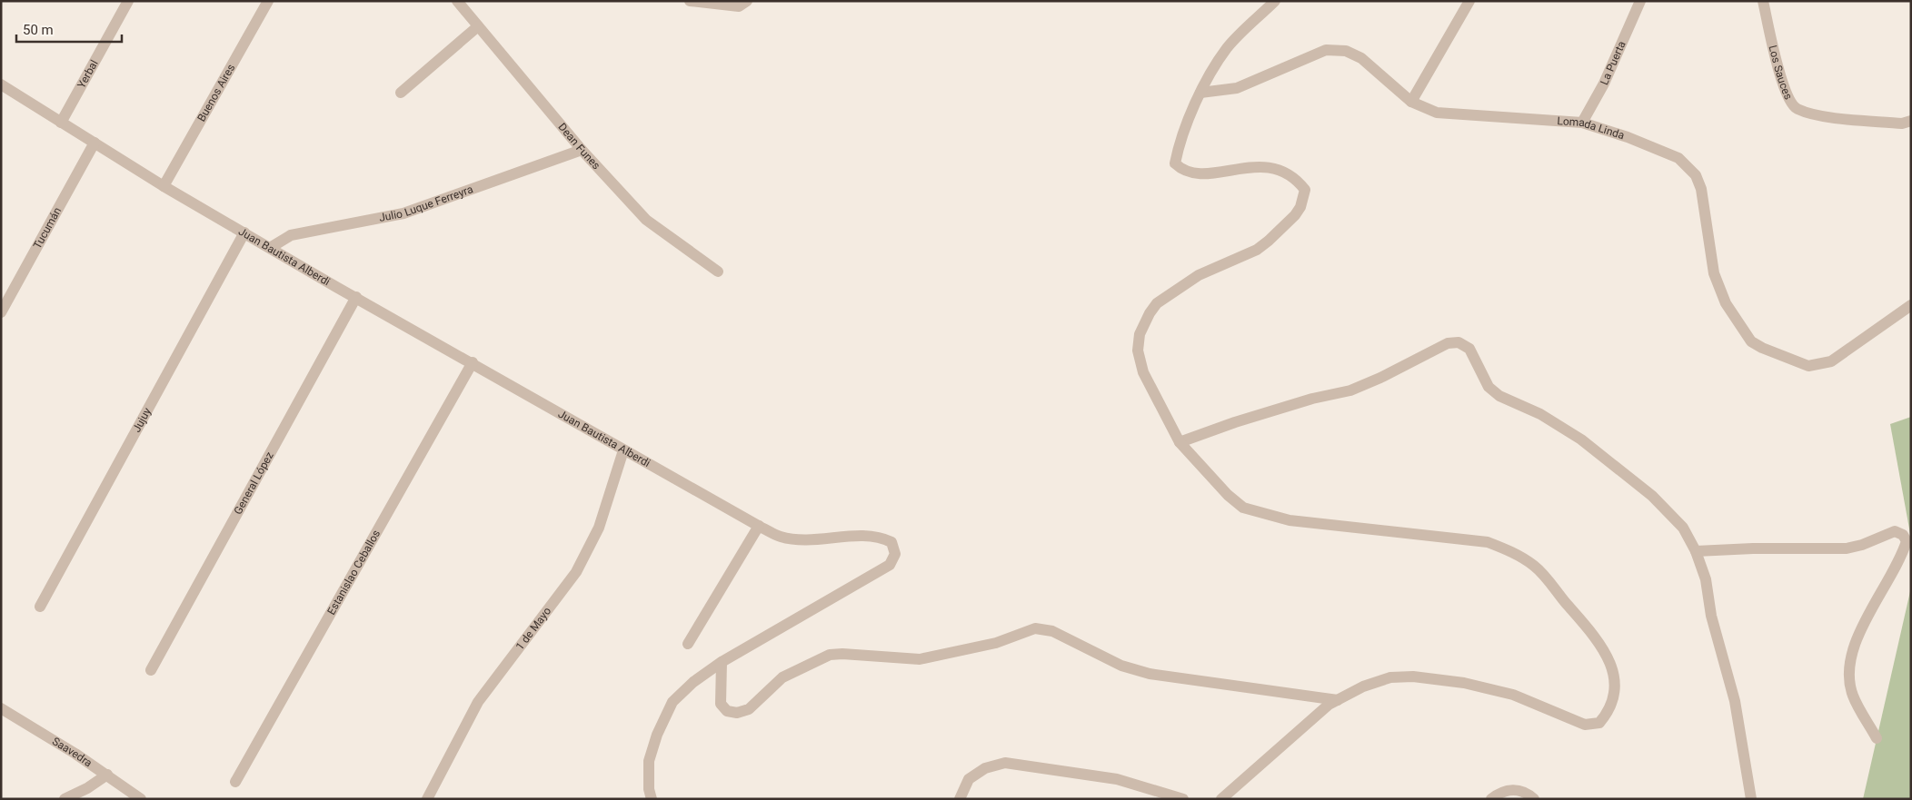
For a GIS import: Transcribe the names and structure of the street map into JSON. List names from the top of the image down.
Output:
{
  "streets": {
    "street": [
      "La Puerta",
      "Los Sauces",
      "Yerbal",
      "Buenos Aires",
      "Lomada Linda",
      "Dean Funes",
      "Julio Luque Ferreyra",
      "Tucumán",
      "Juan Bautista Alberdi",
      "Jujuy",
      "General López",
      "Estanislao Ceballos",
      "1 de Mayo",
      "Saavedra"
    ]
  },
  "crossings": [
    ["La Puerta", "Lomada Linda"],
    ["Yerbal", "Juan Bautista Alberdi"],
    ["Buenos Aires", "Juan Bautista Alberdi"],
    ["Dean Funes", "Julio Luque Ferreyra"],
    ["Julio Luque Ferreyra", "Juan Bautista Alberdi"],
    ["Tucumán", "Juan Bautista Alberdi"],
    ["Juan Bautista Alberdi", "Jujuy"],
    ["Juan Bautista Alberdi", "General López"],
    ["Juan Bautista Alberdi", "Estanislao Ceballos"],
    ["Juan Bautista Alberdi", "1 de Mayo"]
  ],
  "scale_bar": "50 m"
}
